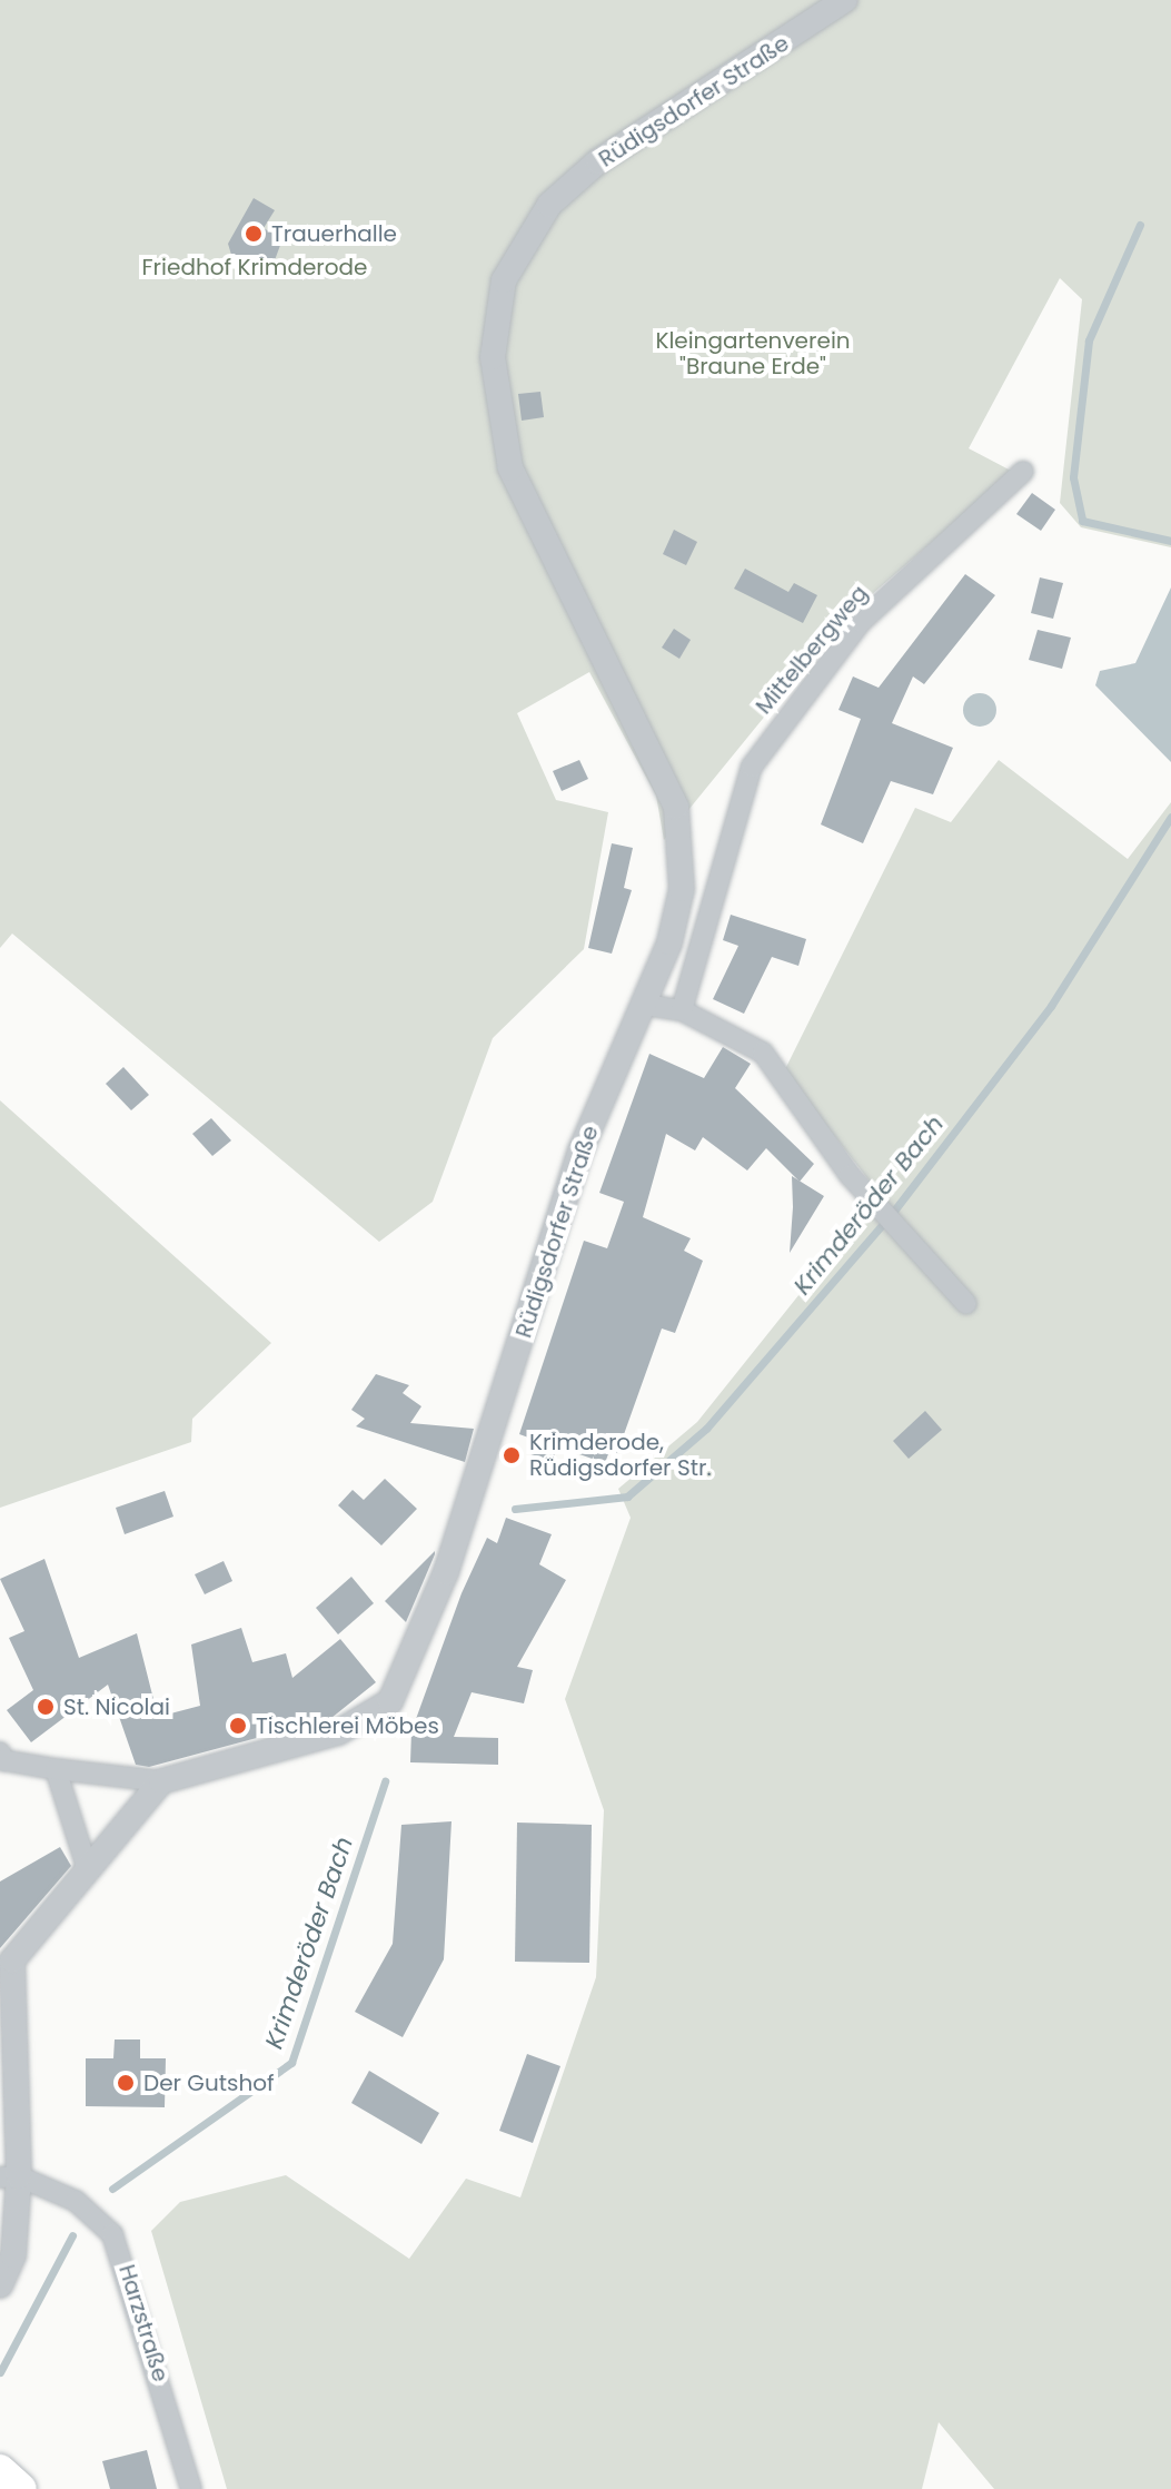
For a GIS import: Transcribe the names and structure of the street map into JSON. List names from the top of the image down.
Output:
{
  "streets": {
    "street": ["Rüdigsdorfer Straße", "Mittelbergweg", "Harzstraße"]
  },
  "water": ["Krimderöder Bach"],
  "parks": ["Friedhof Krimderode", "Kleingartenverein \"Braune Erde\""],
  "places": [
    "Trauerhalle",
    "Krimderode, Rüdigsdorfer Str.",
    "St. Nicolai",
    "Tischlerei Möbes",
    "Der Gutshof"
  ]
}
